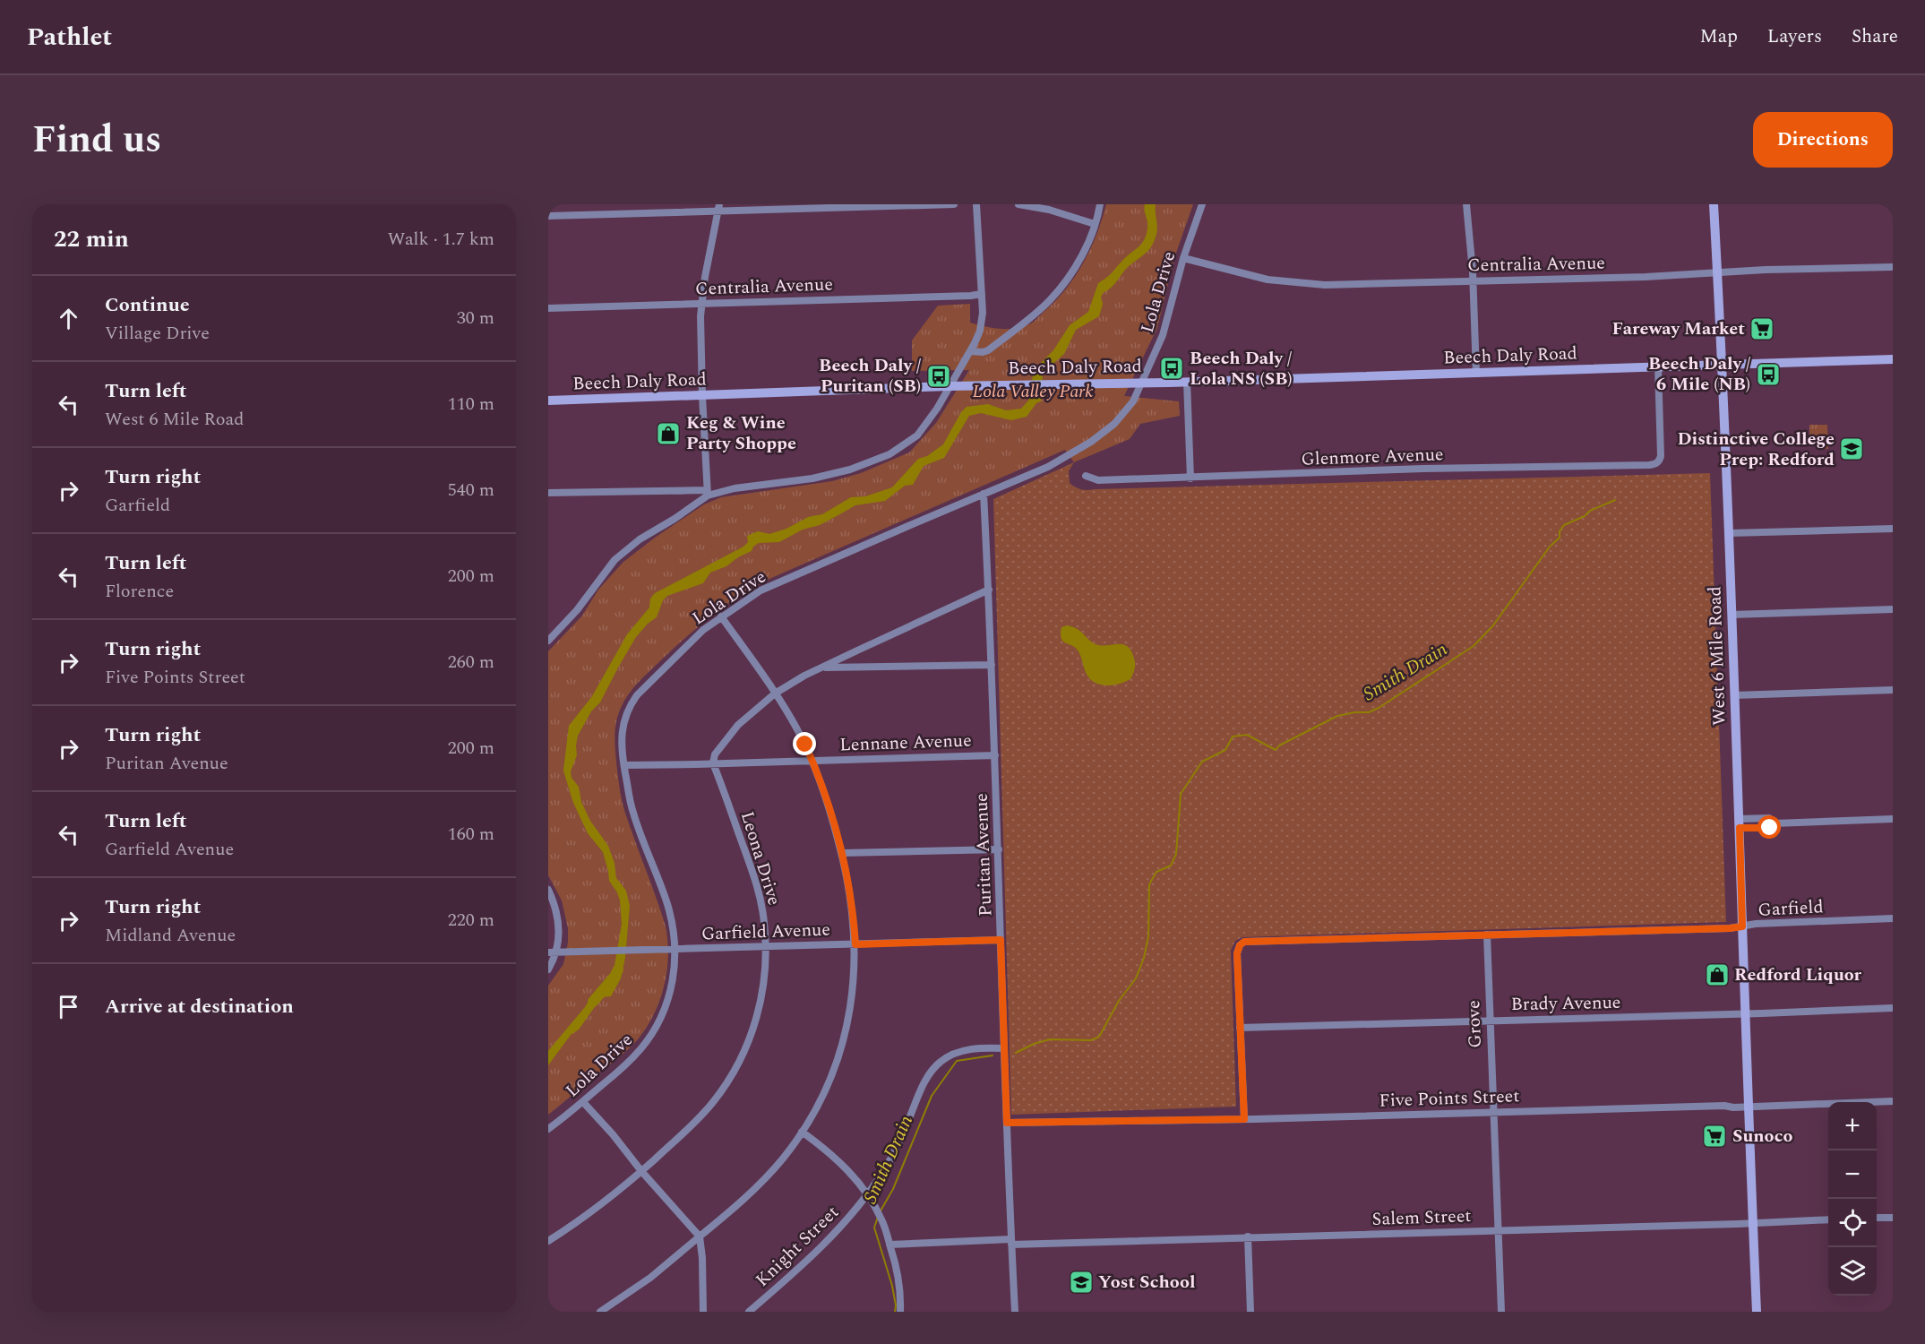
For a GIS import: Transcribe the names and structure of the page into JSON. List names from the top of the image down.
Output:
{
  "streets": {
    "main road": ["Beech Daly Road", "West 6 Mile Road"],
    "street": [
      "Centralia Avenue",
      "Lola Drive",
      "Glenmore Avenue",
      "Lennane Avenue",
      "Puritan Avenue",
      "Leona Drive",
      "Garfield",
      "Garfield Avenue",
      "Brady Avenue",
      "Grove",
      "Five Points Street",
      "Salem Street",
      "Knight Street"
    ]
  },
  "crossings": [
    ["Centralia Avenue", "Lola Drive"],
    ["Centralia Avenue", "West 6 Mile Road"],
    ["Lola Drive", "Beech Daly Road"],
    ["Lola Drive", "Lennane Avenue"],
    ["Lola Drive", "Puritan Avenue"],
    ["Lola Drive", "Garfield Avenue"],
    ["Beech Daly Road", "Glenmore Avenue"],
    ["Beech Daly Road", "West 6 Mile Road"],
    ["West 6 Mile Road", "Garfield"],
    ["West 6 Mile Road", "Brady Avenue"],
    ["West 6 Mile Road", "Five Points Street"],
    ["West 6 Mile Road", "Salem Street"],
    ["Lennane Avenue", "Puritan Avenue"],
    ["Lennane Avenue", "Leona Drive"],
    ["Puritan Avenue", "Garfield Avenue"],
    ["Puritan Avenue", "Five Points Street"],
    ["Puritan Avenue", "Salem Street"],
    ["Puritan Avenue", "Knight Street"],
    ["Leona Drive", "Garfield Avenue"],
    ["Garfield", "Brady Avenue"],
    ["Garfield", "Grove"],
    ["Brady Avenue", "Grove"],
    ["Grove", "Five Points Street"],
    ["Grove", "Salem Street"]
  ],
  "water": ["Smith Drain"],
  "parks": ["Lola Valley Park"],
  "places": {
    "supermarket": ["Fareway Market", "Sunoco"],
    "bus stop": ["Beech Daly / Lola NS (SB)", "Beech Daly / 6 Mile (NB)", "Beech Daly / Puritan (SB)"],
    "shop": ["Keg & Wine Party Shoppe", "Redford Liquor"],
    "school or university": ["Distinctive College Prep: Redford", "Yost School"]
  },
  "page": {
    "header": "Pathlet",
    "nav": ["Map", "Layers", "Share"],
    "title": "Find us",
    "buttons": "Directions",
    "heading": ["22 min", "Walk · 1.7 km"],
    "list": [
      ["Continue", "Village Drive", "30 m"],
      ["Turn left", "West 6 Mile Road", "110 m"],
      ["Turn right", "Garfield", "540 m"],
      ["Turn left", "Florence", "200 m"],
      ["Turn right", "Five Points Street", "260 m"],
      ["Turn right", "Puritan Avenue", "200 m"],
      ["Turn left", "Garfield Avenue", "160 m"],
      ["Turn right", "Midland Avenue", "220 m"],
      "Arrive at destination"
    ],
    "map_buttons": ["+", "−"]
  }
}
